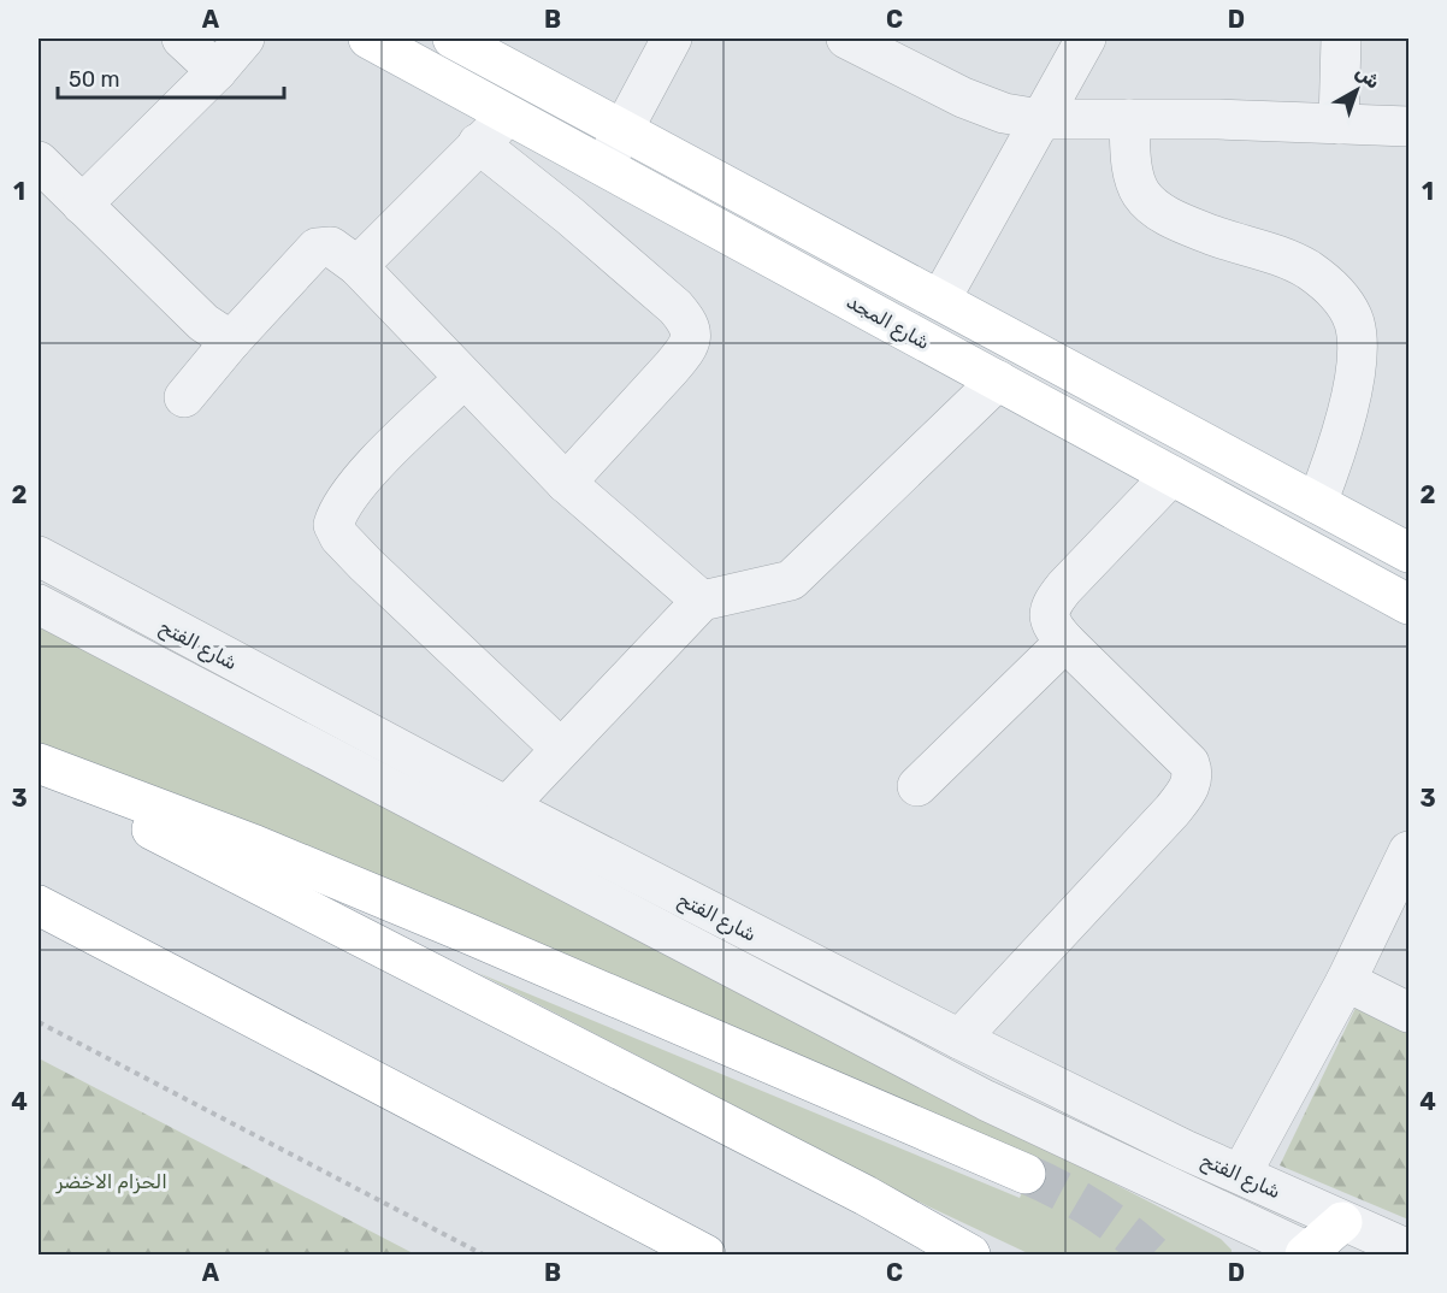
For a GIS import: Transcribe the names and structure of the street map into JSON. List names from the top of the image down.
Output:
{
  "streets": {
    "main road": ["شارع المجد"],
    "street": ["شارع الفتح"]
  },
  "parks": ["الحزام الاخضر"],
  "scale_bar": "50 m",
  "north": "top right",
  "grid": {
    "columns": [
      "A",
      "B",
      "C",
      "D"
    ],
    "rows": [
      "1",
      "2",
      "3",
      "4"
    ]
  }
}
